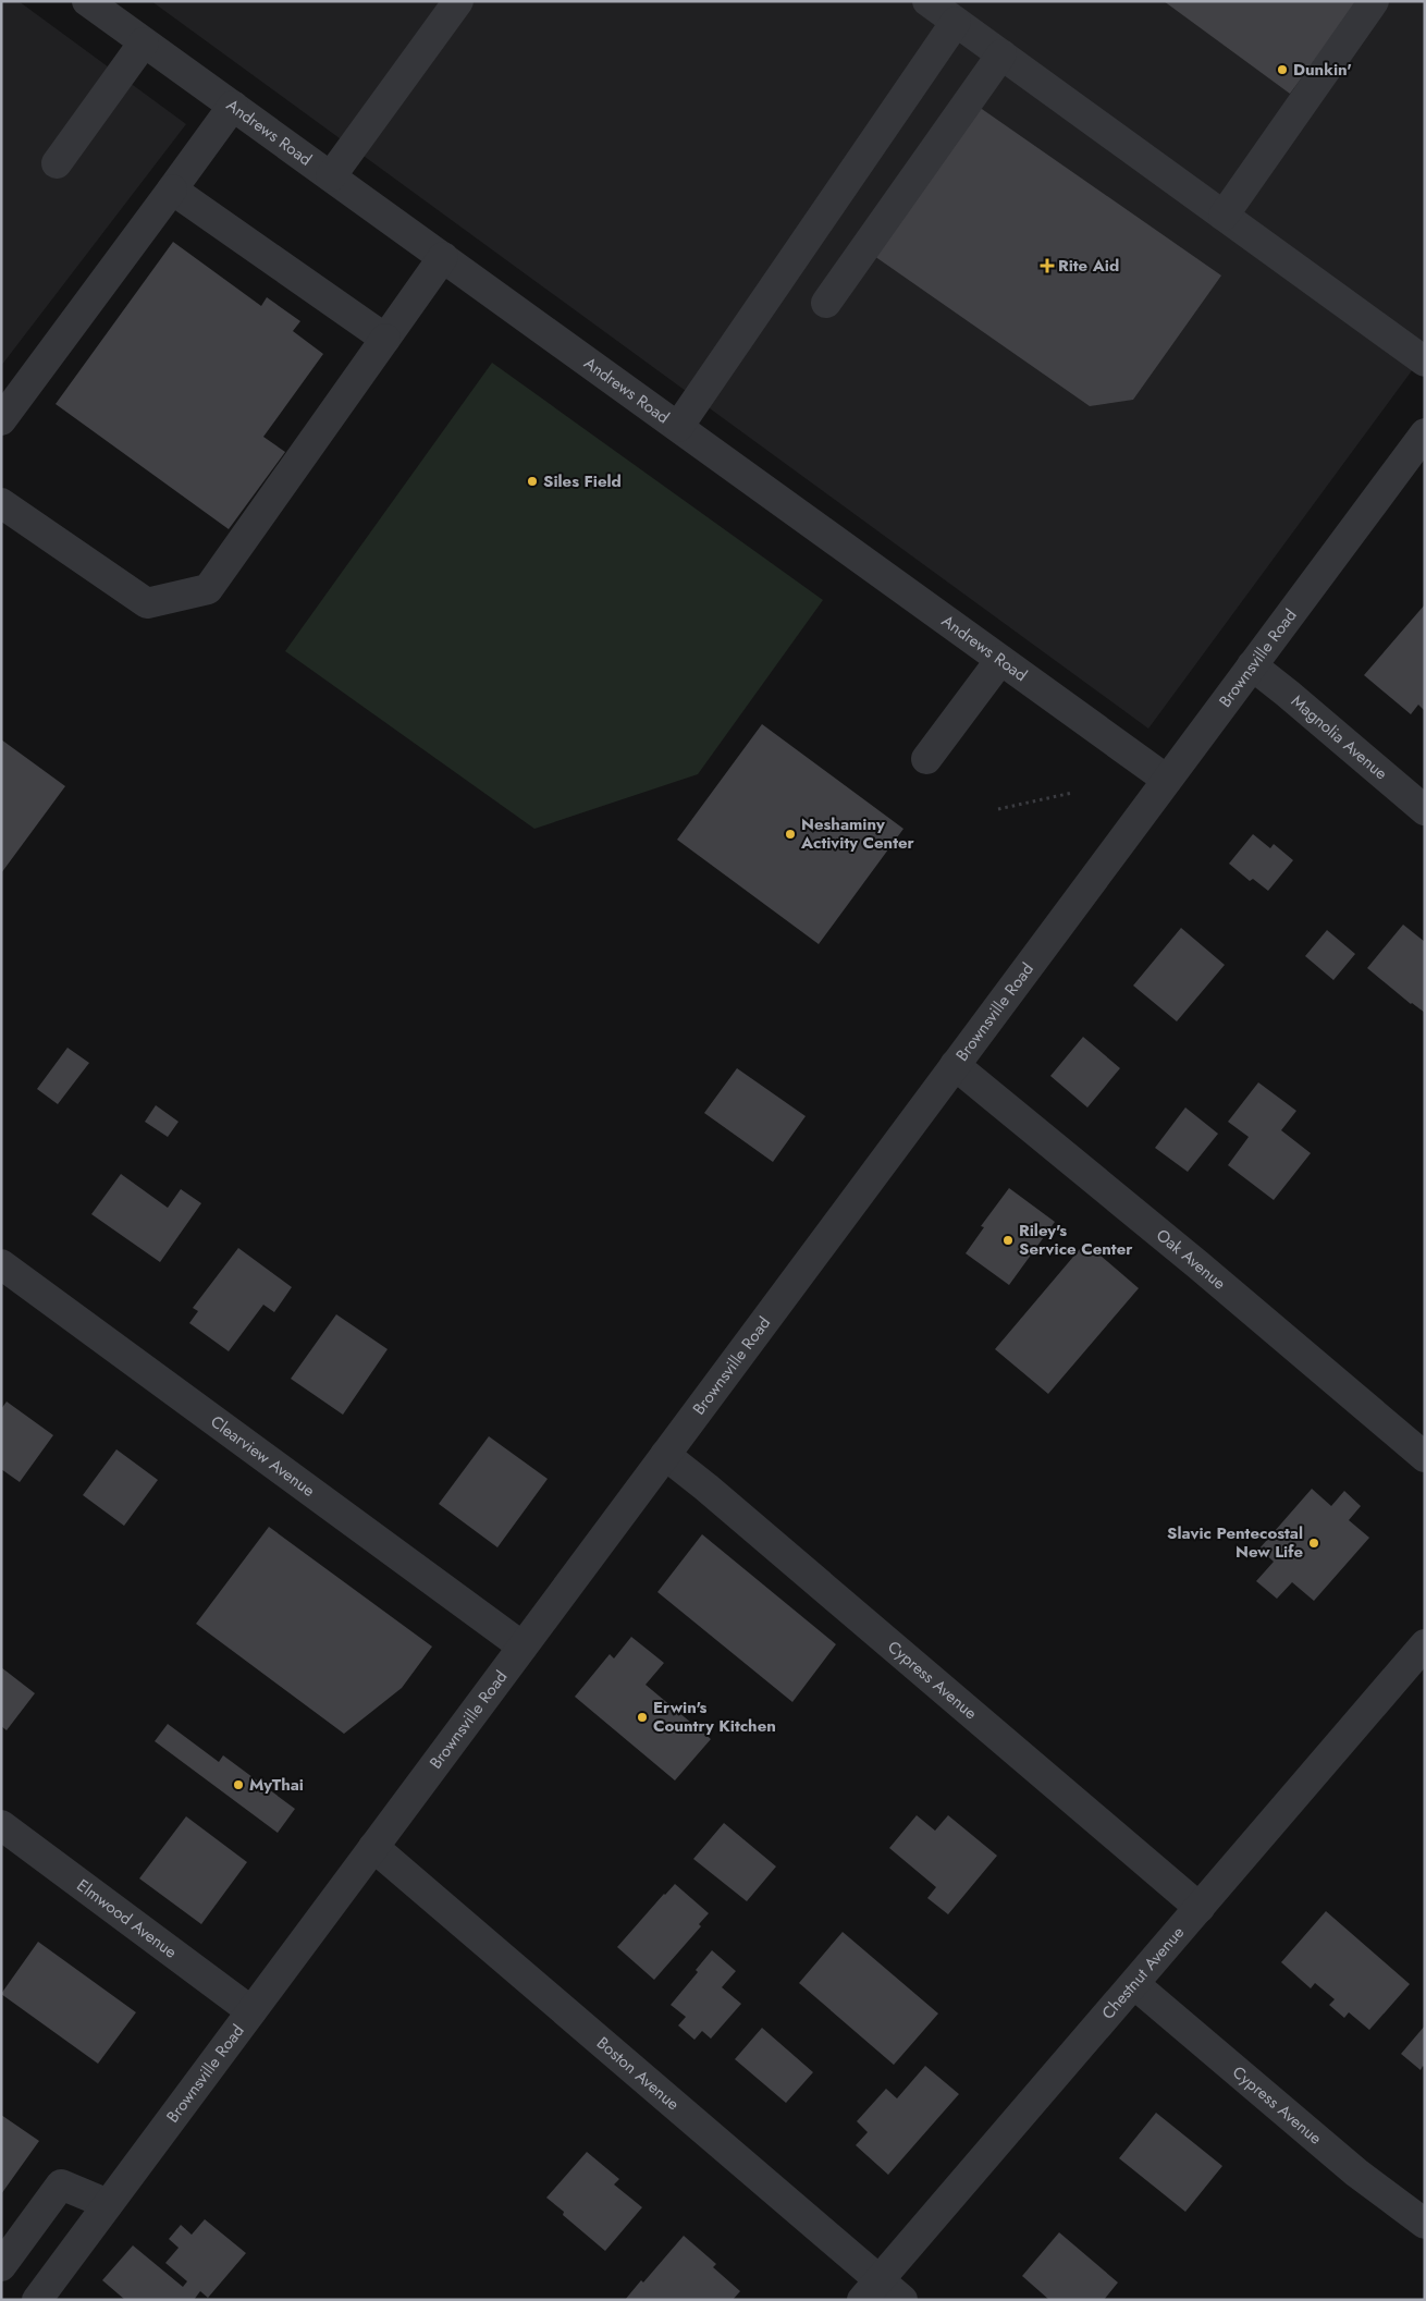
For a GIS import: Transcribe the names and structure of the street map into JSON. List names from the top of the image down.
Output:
{
  "streets": {
    "street": [
      "Andrews Road",
      "Brownsville Road",
      "Magnolia Avenue",
      "Oak Avenue",
      "Clearview Avenue",
      "Cypress Avenue",
      "Elmwood Avenue",
      "Chestnut Avenue",
      "Boston Avenue"
    ]
  },
  "crossings": [
    ["Andrews Road", "Brownsville Road"],
    ["Brownsville Road", "Magnolia Avenue"],
    ["Brownsville Road", "Oak Avenue"],
    ["Brownsville Road", "Clearview Avenue"],
    ["Brownsville Road", "Cypress Avenue"],
    ["Brownsville Road", "Elmwood Avenue"],
    ["Brownsville Road", "Boston Avenue"],
    ["Cypress Avenue", "Chestnut Avenue"],
    ["Chestnut Avenue", "Boston Avenue"]
  ],
  "places": {
    "other": [
      "Dunkin'",
      "Siles Field",
      "Neshaminy Activity Center",
      "Riley's Service Center",
      "Slavic Pentecostal New Life",
      "Erwin's Country Kitchen",
      "MyThai"
    ],
    "health": ["Rite Aid"]
  }
}
